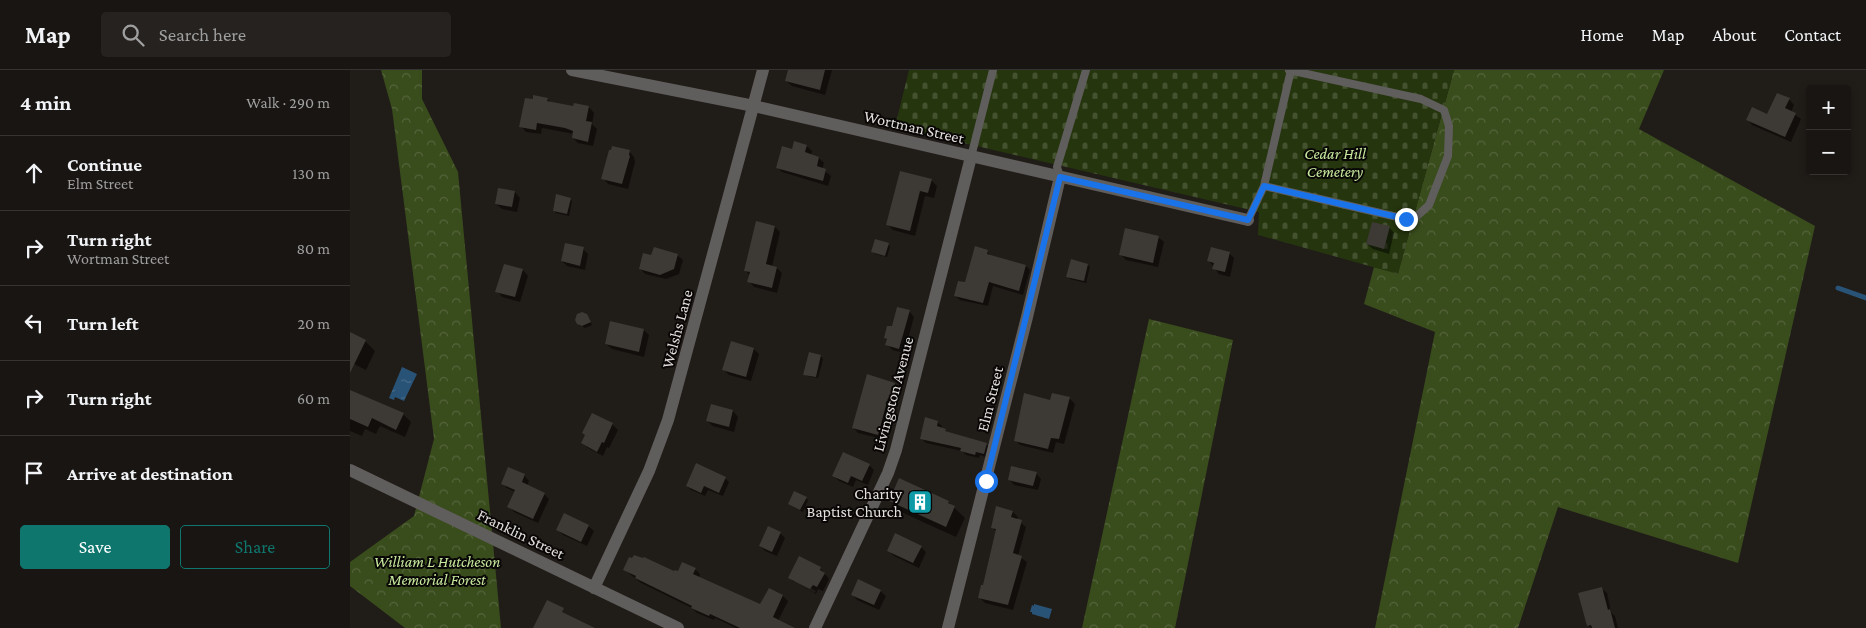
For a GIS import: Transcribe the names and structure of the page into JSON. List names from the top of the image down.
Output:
{
  "streets": {
    "street": [
      "Wortman Street",
      "Welshs Lane",
      "Livingston Avenue",
      "Elm Street",
      "Franklin Street"
    ]
  },
  "crossings": [
    ["Wortman Street", "Welshs Lane"],
    ["Wortman Street", "Livingston Avenue"],
    ["Wortman Street", "Elm Street"],
    ["Welshs Lane", "Franklin Street"]
  ],
  "parks": ["Cedar Hill Cemetery", "William L Hutcheson Memorial Forest"],
  "places": {
    "building": ["Charity Baptist Church"]
  },
  "page": {
    "header": "Map",
    "search": "Search here",
    "nav": [
      "Home",
      "Map",
      "About",
      "Contact"
    ],
    "heading": ["4 min", "Walk · 290 m"],
    "map_buttons": ["+", "−"],
    "list": [
      ["Continue", "Elm Street", "130 m"],
      ["Turn right", "Wortman Street", "80 m"],
      ["Turn left", "20 m"],
      ["Turn right", "60 m"],
      "Arrive at destination"
    ],
    "buttons": ["Save", "Share"]
  }
}
